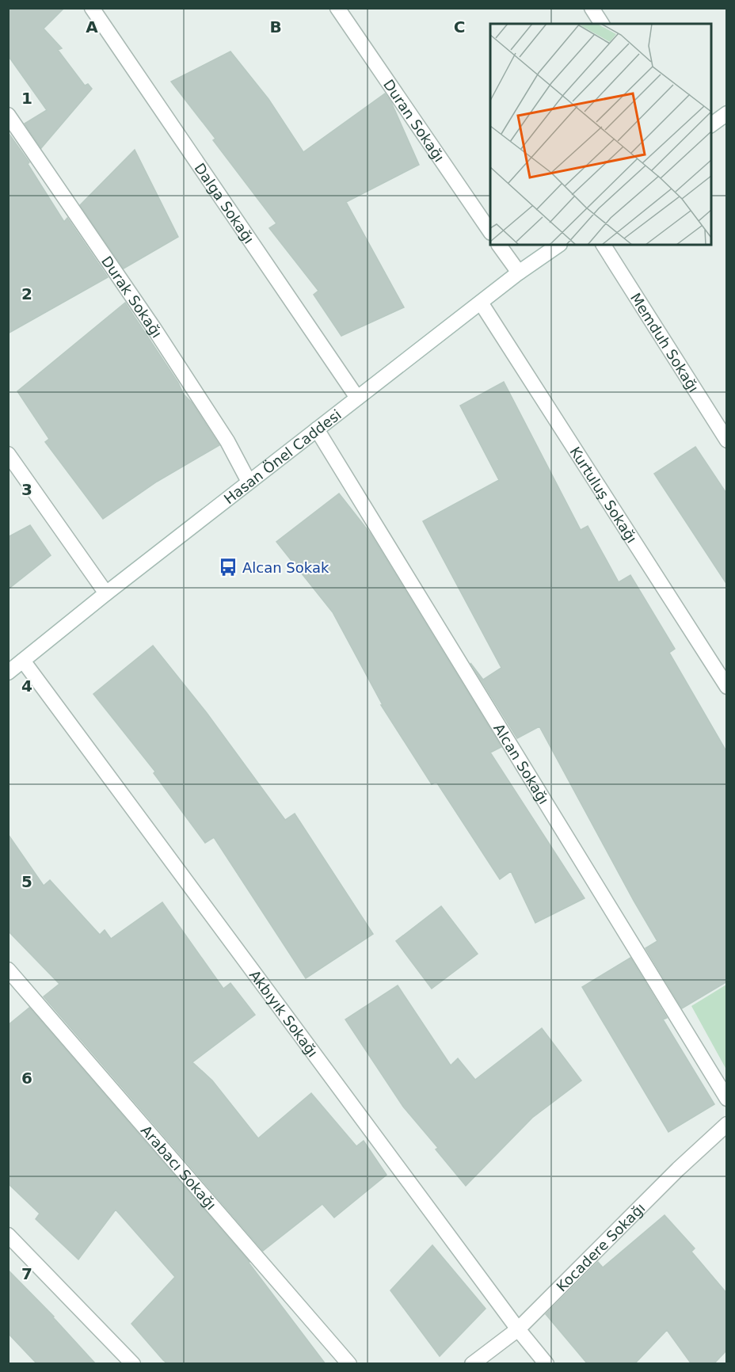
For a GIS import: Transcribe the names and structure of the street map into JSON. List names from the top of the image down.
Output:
{
  "streets": {
    "street": [
      "Duran Sokağı",
      "Dalga Sokağı",
      "Durak Sokağı",
      "Memduh Sokağı",
      "Hasan Önel Caddesi",
      "Kurtuluş Sokağı",
      "Alcan Sokağı",
      "Akbıyık Sokağı",
      "Arabacı Sokağı",
      "Kocadere Sokağı"
    ]
  },
  "crossings": [
    ["Dalga Sokağı", "Hasan Önel Caddesi"],
    ["Durak Sokağı", "Hasan Önel Caddesi"],
    ["Hasan Önel Caddesi", "Kurtuluş Sokağı"],
    ["Hasan Önel Caddesi", "Alcan Sokağı"],
    ["Hasan Önel Caddesi", "Akbıyık Sokağı"],
    ["Akbıyık Sokağı", "Kocadere Sokağı"]
  ],
  "places": {
    "bus stop": ["Alcan Sokak"]
  },
  "grid": {
    "columns": ["A", "B", "C"],
    "rows": [
      "1",
      "2",
      "3",
      "4",
      "5",
      "6",
      "7"
    ]
  }
}
